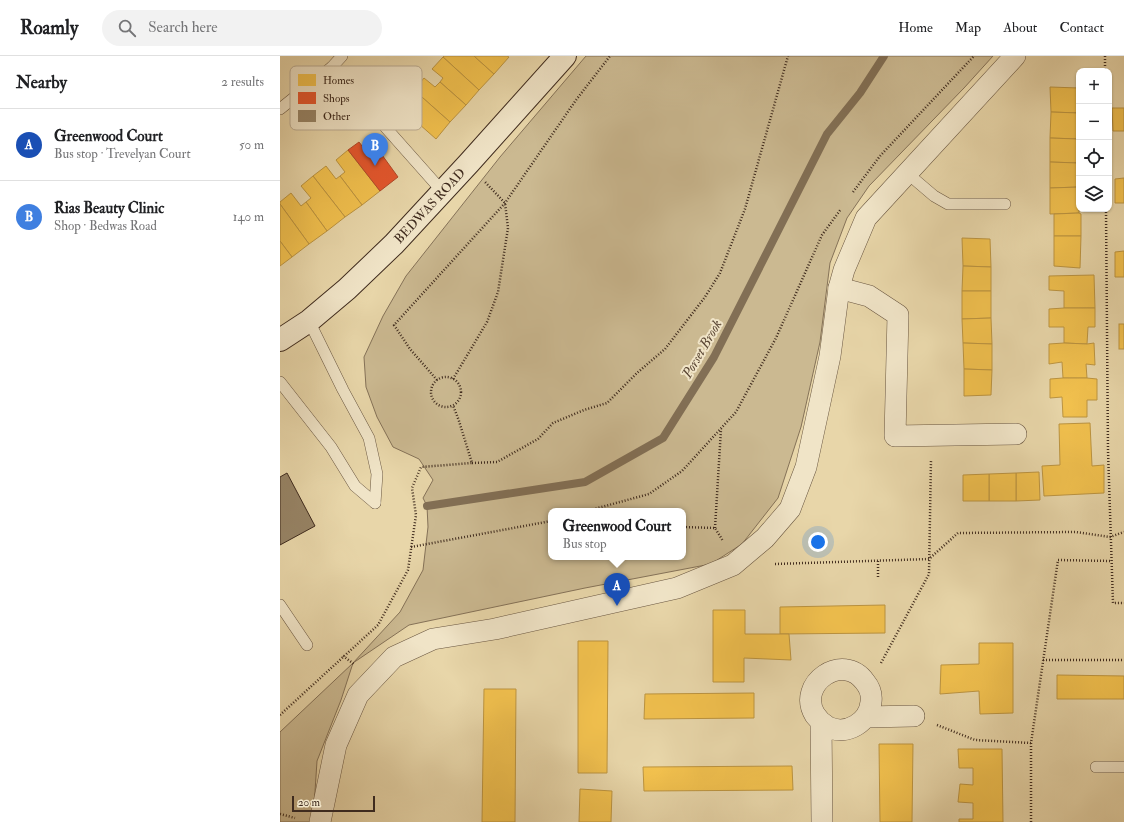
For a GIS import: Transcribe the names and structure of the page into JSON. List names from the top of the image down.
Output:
{
  "streets": {
    "main road": ["BEDWAS ROAD"]
  },
  "water": ["Porset Brook"],
  "legend": ["Homes", "Shops", "Other"],
  "scale_bar": "20 m",
  "page": {
    "header": "Roamly",
    "search": "Search here",
    "nav": [
      "Home",
      "Map",
      "About",
      "Contact"
    ],
    "heading": ["Nearby", "2 results"],
    "map_buttons": ["+", "−"],
    "list": [
      {
        "mark": "A",
        "name": "Greenwood Court",
        "note": "Bus stop · Trevelyan Court",
        "value": "50 m"
      },
      {
        "mark": "B",
        "name": "Rias Beauty Clinic",
        "note": "Shop · Bedwas Road",
        "value": "140 m"
      }
    ],
    "pins": ["B", "A"],
    "popup": ["Greenwood Court", "Bus stop"],
    "scale": "20 m"
  }
}
